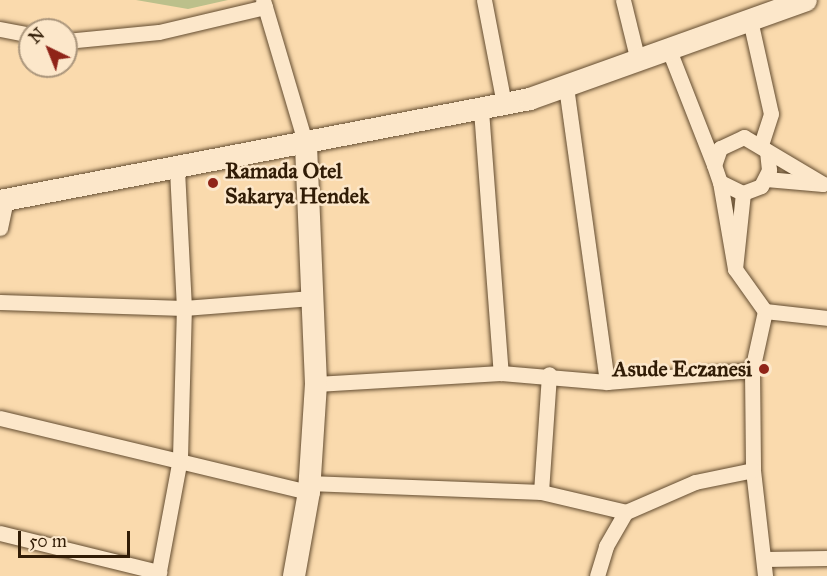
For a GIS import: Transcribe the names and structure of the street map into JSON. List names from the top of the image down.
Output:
{
  "places": ["Ramada Otel Sakarya Hendek", "Asude Eczanesi"],
  "scale_bar": "50 m",
  "north": "top left"
}
